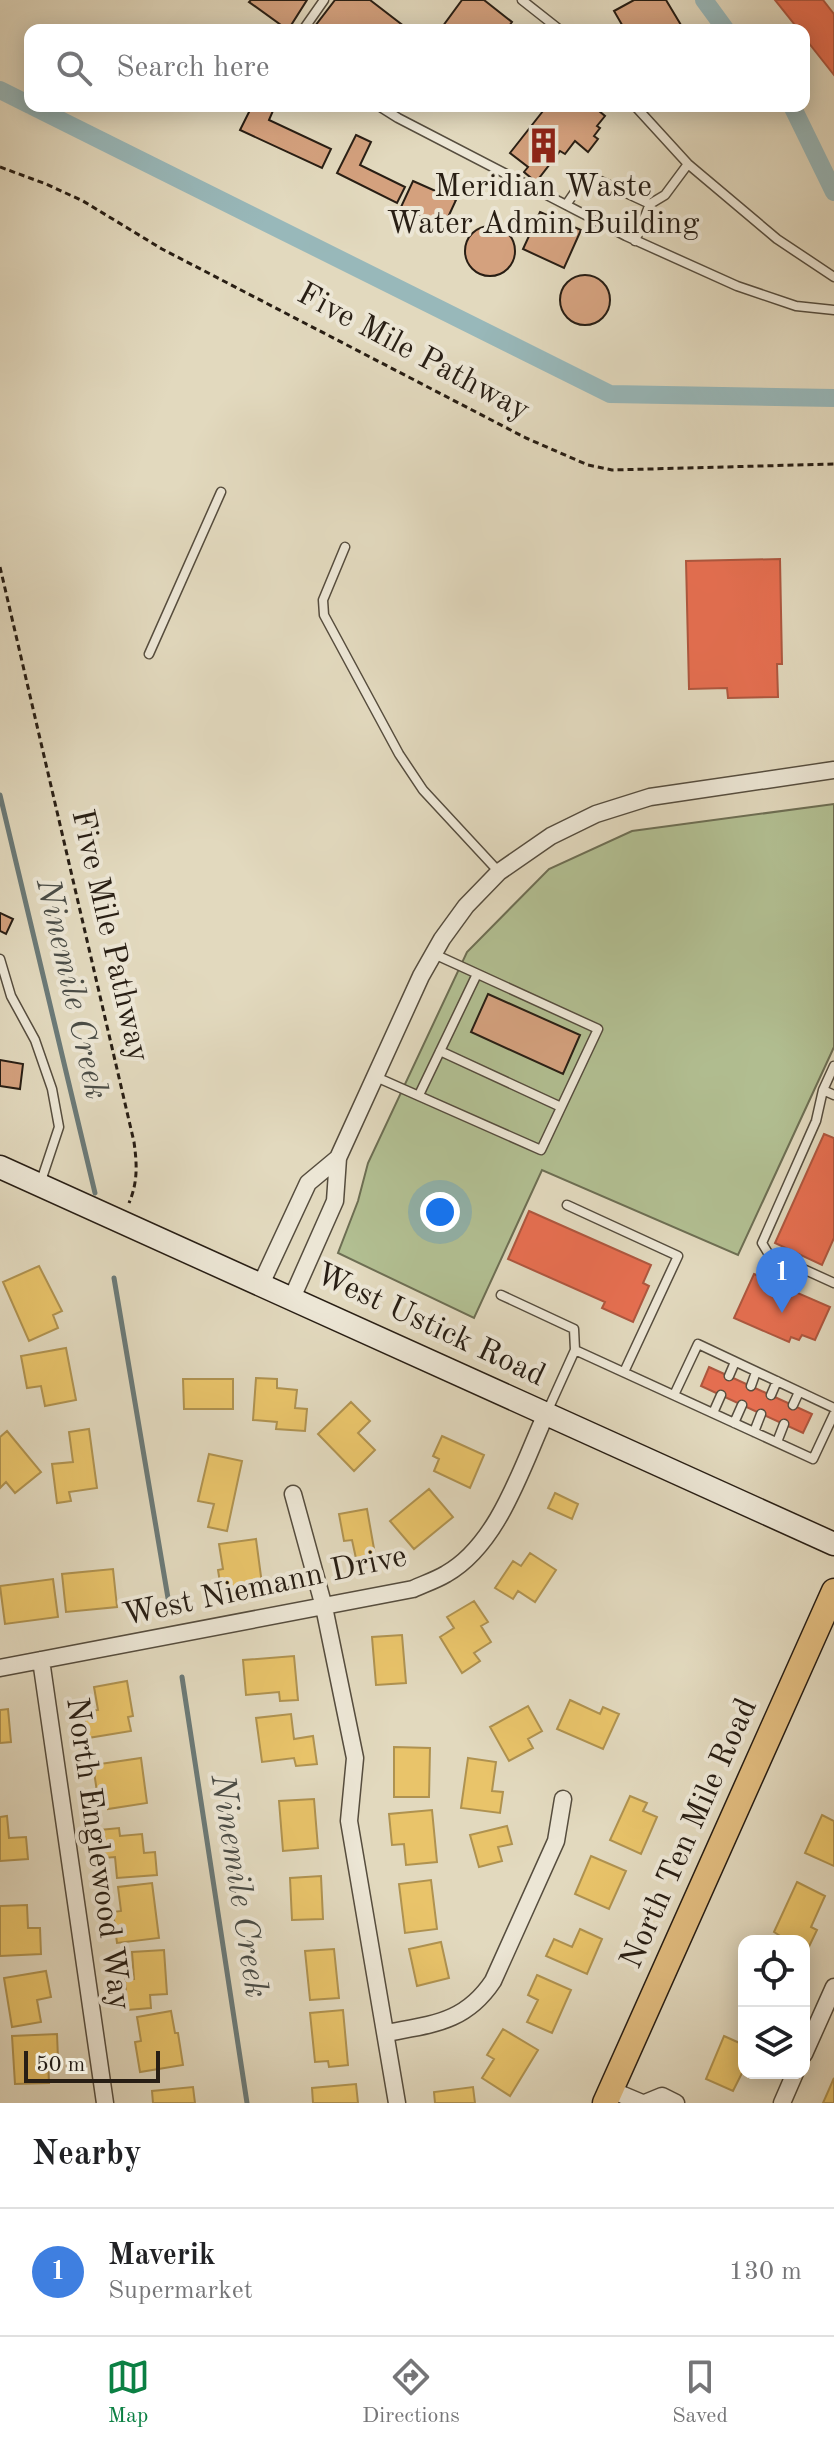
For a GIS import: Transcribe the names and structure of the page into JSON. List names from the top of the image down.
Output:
{
  "streets": {
    "main road": ["West Ustick Road", "North Ten Mile Road"],
    "street": ["West Niemann Drive", "North Englewood Way"],
    "path": ["Five Mile Pathway"]
  },
  "crossings": [
    ["Five Mile Pathway", "West Ustick Road"],
    ["West Ustick Road", "West Niemann Drive"],
    ["West Niemann Drive", "North Englewood Way"]
  ],
  "water": ["Ninemile Creek"],
  "places": {
    "building": ["Meridian Waste Water Admin Building"]
  },
  "scale_bar": "50 m",
  "page": {
    "search": "Search here",
    "pins": "1",
    "scale": "50 m",
    "heading": "Nearby",
    "list": [
      {
        "mark": "1",
        "name": "Maverik",
        "note": "Supermarket",
        "value": "130 m"
      }
    ],
    "nav": ["Map", "Directions", "Saved"]
  }
}
